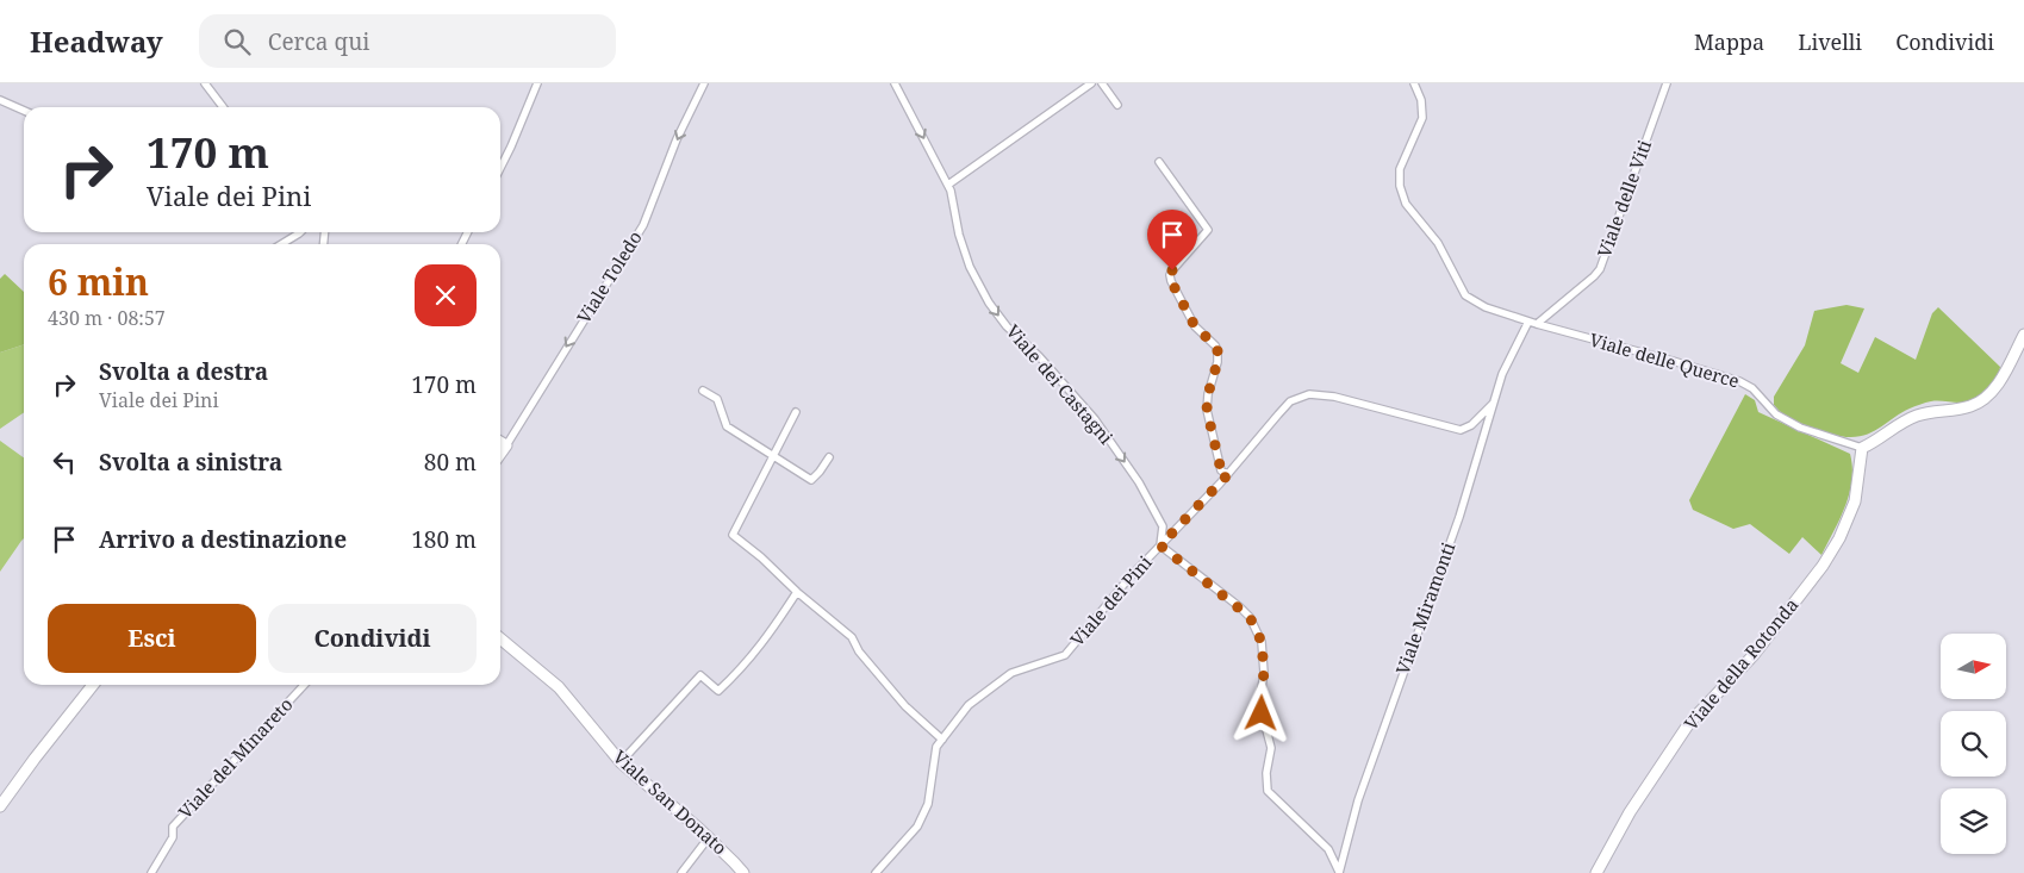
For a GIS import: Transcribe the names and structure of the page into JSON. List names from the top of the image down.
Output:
{
  "streets": {
    "street": [
      "Viale delle Viti",
      "Viale Toledo",
      "Viale delle Querce",
      "Viale dei Castagni",
      "Viale dei Pini",
      "Viale Miramonti",
      "Viale della Rotonda",
      "Viale del Minareto",
      "Viale San Donato"
    ]
  },
  "crossings": [
    ["Viale delle Viti", "Viale delle Querce"],
    ["Viale delle Querce", "Viale Miramonti"],
    ["Viale delle Querce", "Viale della Rotonda"],
    ["Viale dei Castagni", "Viale dei Pini"],
    ["Viale dei Pini", "Viale Miramonti"]
  ],
  "one_way": ["Viale Toledo", "Viale dei Castagni"],
  "north": "right",
  "page": {
    "header": "Headway",
    "search": "Cerca qui",
    "nav": ["Mappa", "Livelli", "Condividi"],
    "turn": ["170 m", "Viale dei Pini"],
    "heading": ["6 min", "430 m · 08:57"],
    "list": [
      {
        "name": "Svolta a destra",
        "note": "Viale dei Pini",
        "value": "170 m"
      },
      {
        "name": "Svolta a sinistra",
        "value": "80 m"
      },
      {
        "name": "Arrivo a destinazione",
        "value": "180 m"
      }
    ],
    "buttons": ["Esci", "Condividi"]
  }
}
